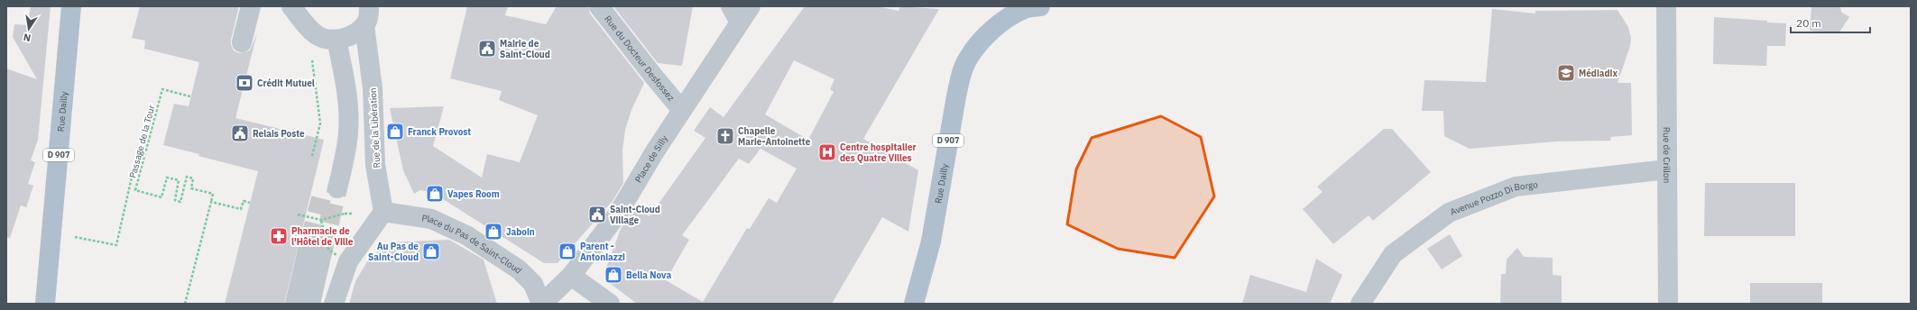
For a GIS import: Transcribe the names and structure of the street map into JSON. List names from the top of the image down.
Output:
{
  "streets": {
    "main road": ["Rue Dailly", "D 907"],
    "street": [
      "Rue du Docteur Desfossez",
      "Rue de la Libération",
      "Rue de Crillon",
      "Place de Silly",
      "Avenue Pozzo Di Borgo",
      "Place du Pas de Saint-Cloud"
    ],
    "path": ["Passage de la Tour"]
  },
  "crossings": [
    ["Rue du Docteur Desfossez", "Place de Silly"],
    ["Rue de la Libération", "Place du Pas de Saint-Cloud"],
    ["Rue de Crillon", "Avenue Pozzo Di Borgo"],
    ["Place de Silly", "Place du Pas de Saint-Cloud"]
  ],
  "places": {
    "public building": ["Mairie de Saint-Cloud", "Relais Poste", "Saint-Cloud Village"],
    "school or university": ["Médiadix"],
    "bank": ["Crédit Mutuel"],
    "shop": [
      "Franck Provost",
      "Vapes Room",
      "Jaboin",
      "Au Pas de Saint-Cloud",
      "Parent - Antoniazzi",
      "Bella Nova"
    ],
    "church": ["Chapelle Marie-Antoinette"],
    "hospital": ["Centre hospitalier des Quatre Villes"],
    "pharmacy": ["Pharmacie de l'Hôtel de Ville"]
  },
  "scale_bar": "20 m",
  "north": "bottom"
}
